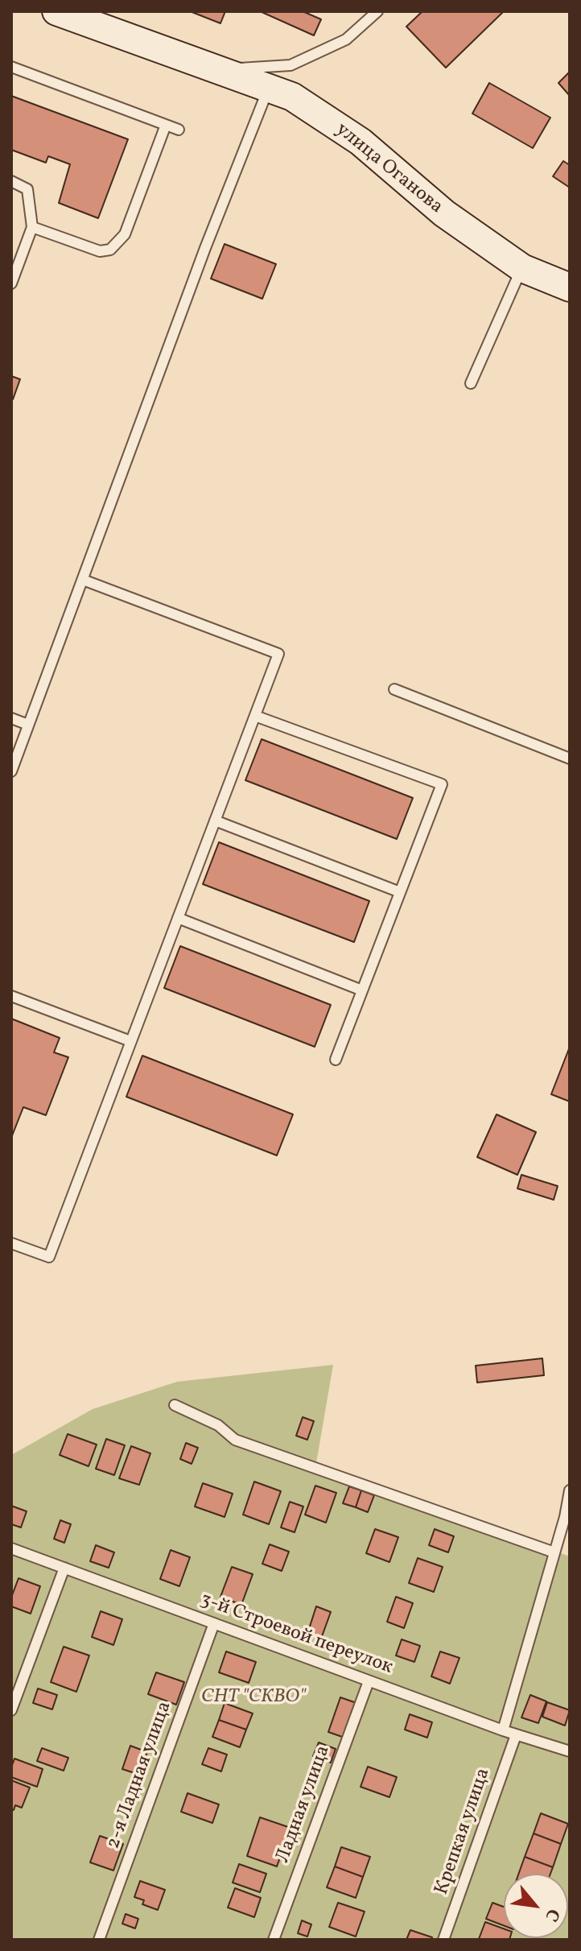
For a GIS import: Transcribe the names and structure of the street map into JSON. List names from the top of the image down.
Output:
{
  "streets": {
    "main road": ["улица Оганова"],
    "lane": [
      "3-й Строевой переулок",
      "2-я Ладная улица",
      "Ладная улица",
      "Крепкая улица"
    ]
  },
  "crossings": [
    ["3-й Строевой переулок", "2-я Ладная улица"],
    ["3-й Строевой переулок", "Ладная улица"],
    ["3-й Строевой переулок", "Крепкая улица"]
  ],
  "parks": ["СНТ \"СКВО\""],
  "north": "bottom right"
}
